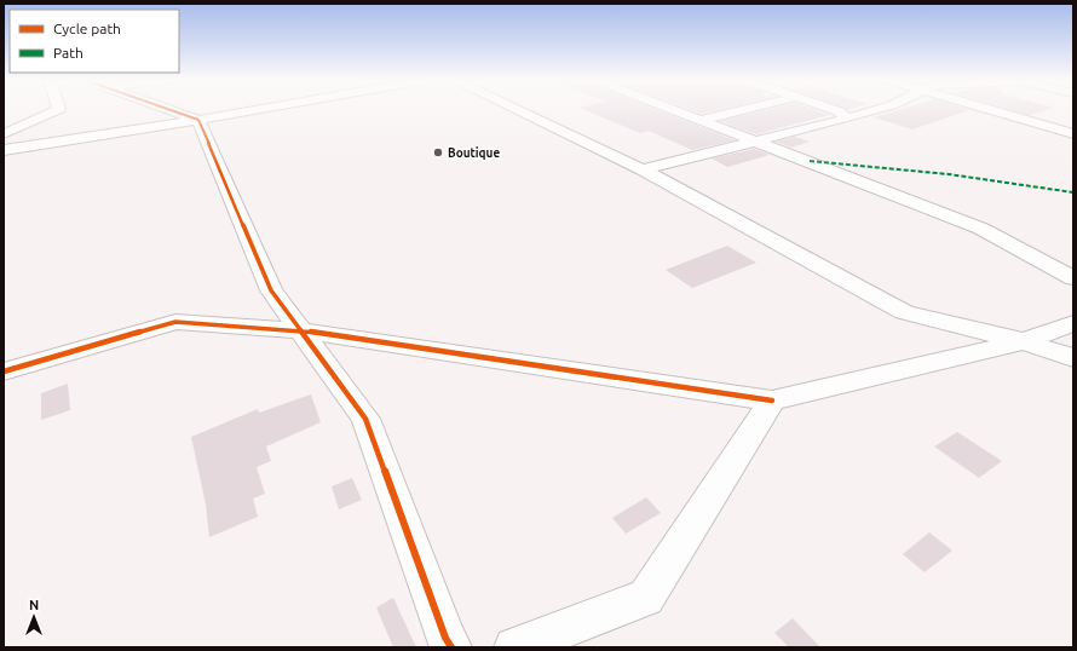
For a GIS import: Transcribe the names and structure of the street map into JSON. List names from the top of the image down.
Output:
{
  "places": ["Boutique"],
  "legend": ["Cycle path", "Path"],
  "north": "top"
}
